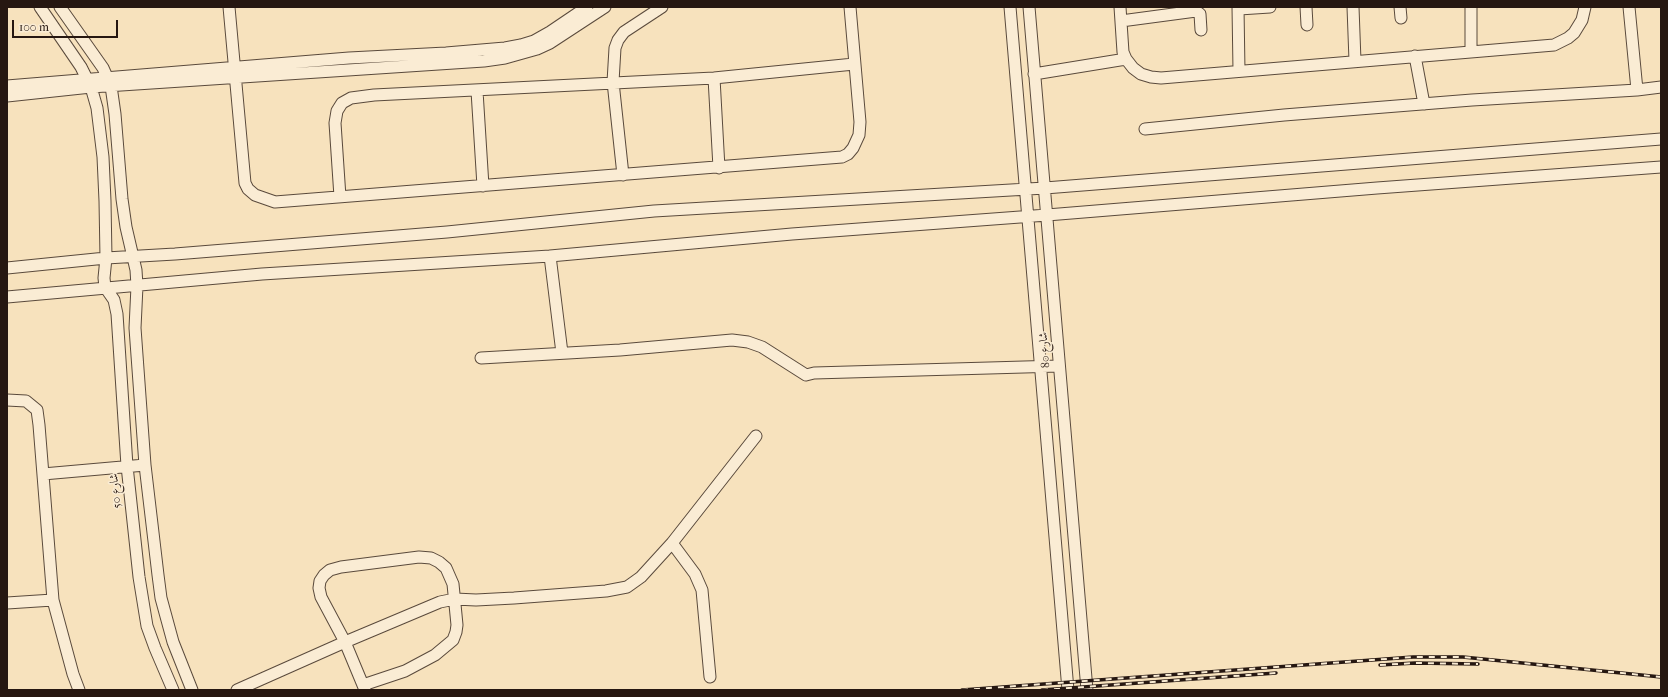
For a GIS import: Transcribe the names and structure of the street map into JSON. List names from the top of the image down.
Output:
{
  "streets": {
    "street": ["شارع 80", "شارع 50"]
  },
  "scale_bar": "100 m"
}
